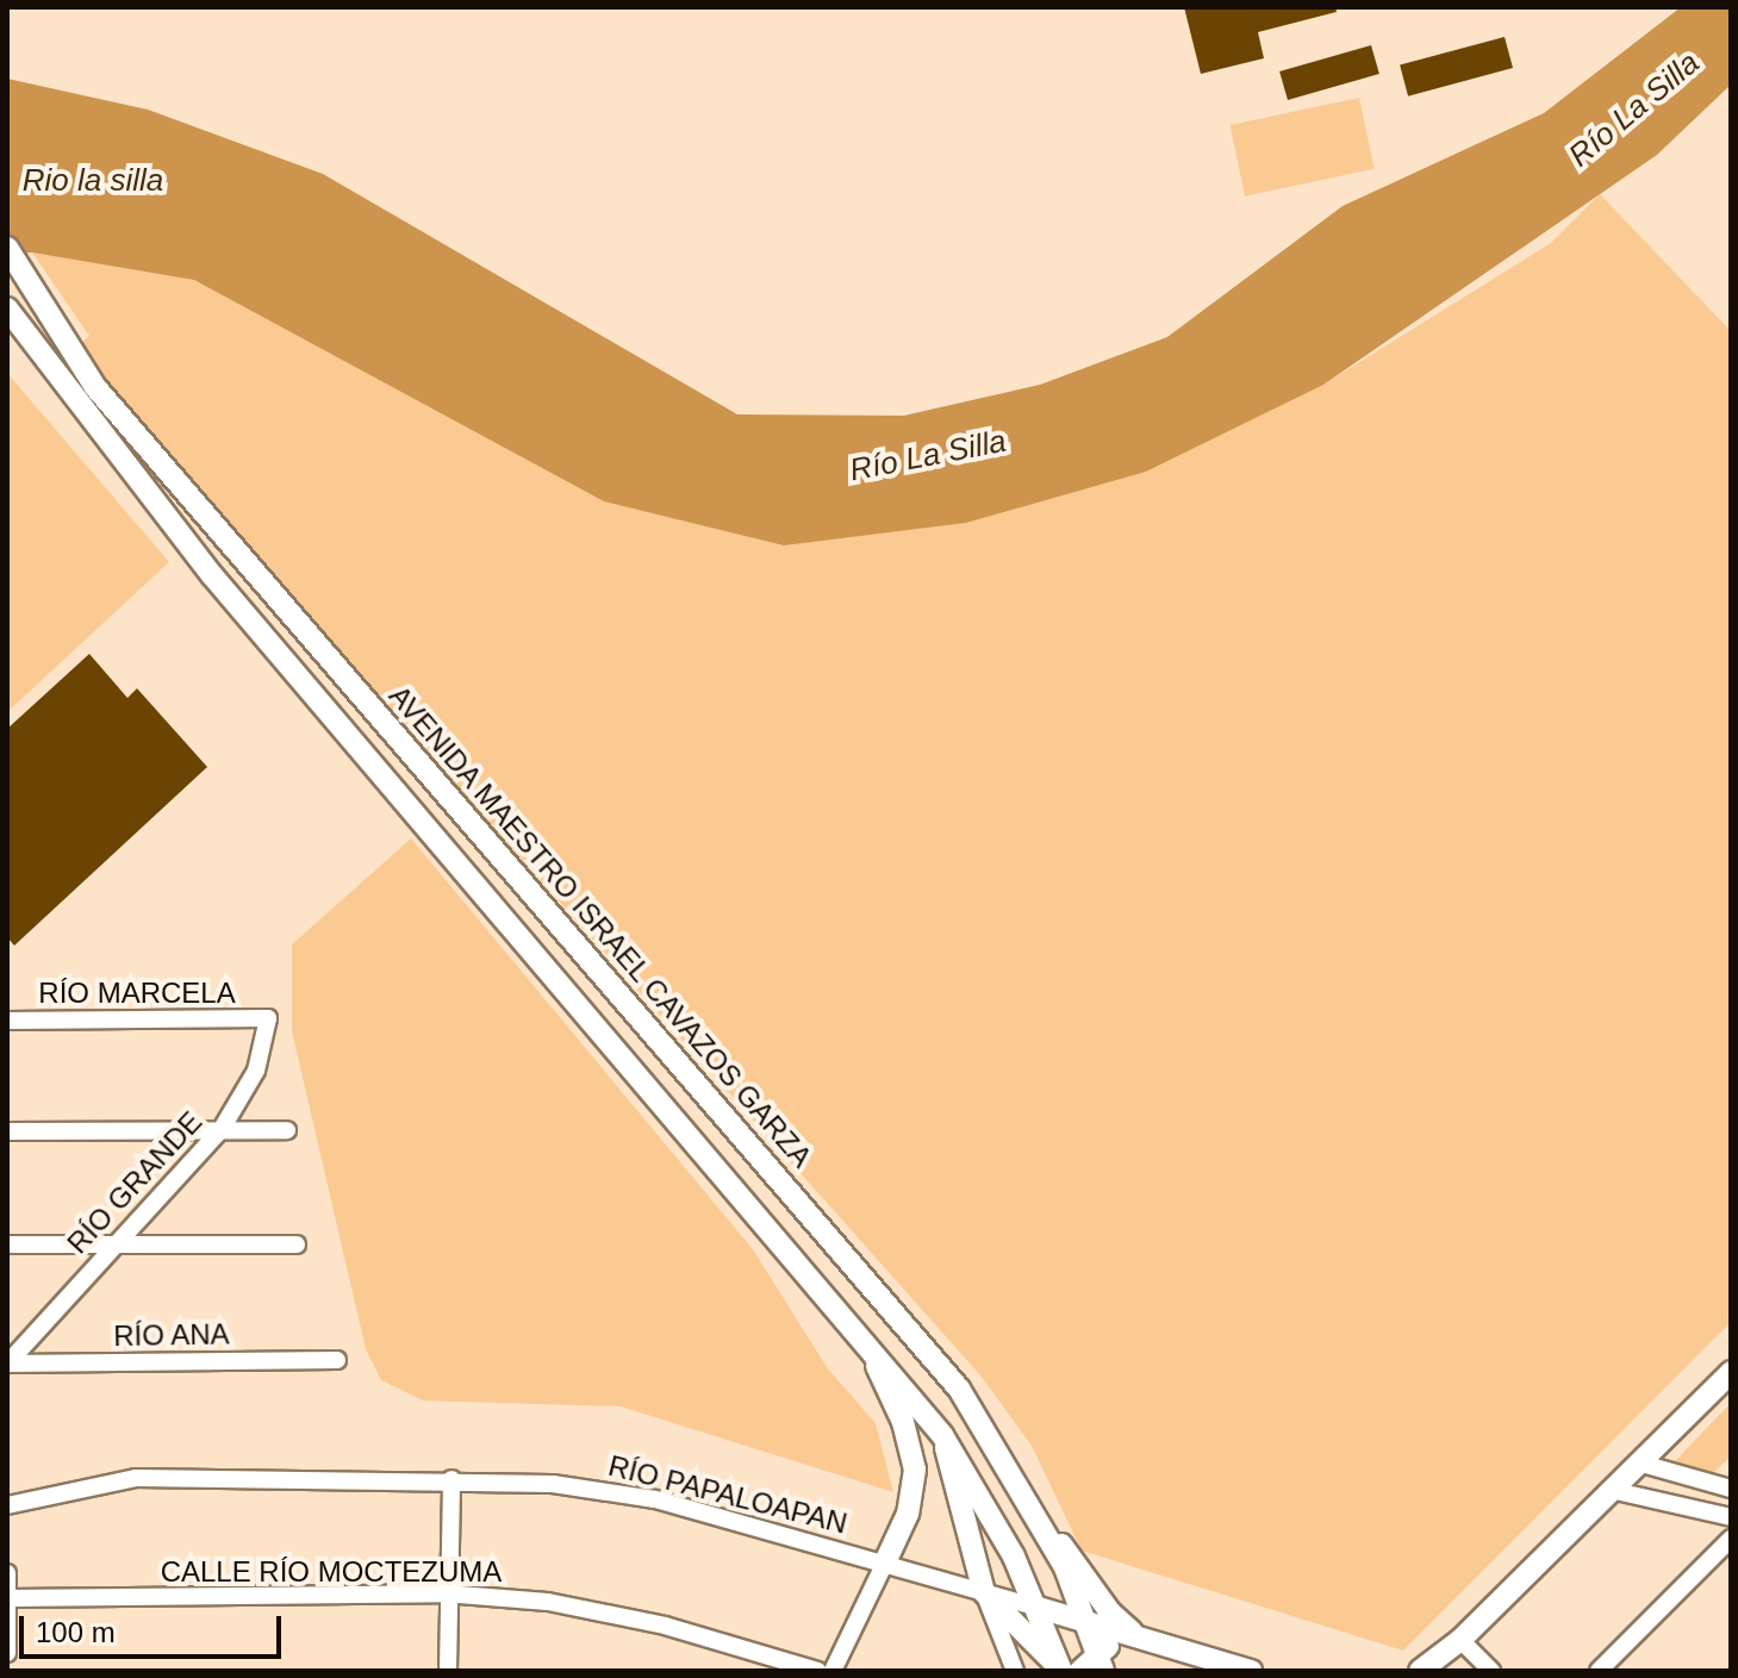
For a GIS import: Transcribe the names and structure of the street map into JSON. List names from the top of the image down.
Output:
{
  "streets": {
    "main road": ["AVENIDA MAESTRO ISRAEL CAVAZOS GARZA", "RÍO PAPALOAPAN"],
    "street": [
      "RÍO MARCELA",
      "RÍO GRANDE",
      "RÍO ANA",
      "CALLE RÍO MOCTEZUMA"
    ]
  },
  "crossings": [
    ["AVENIDA MAESTRO ISRAEL CAVAZOS GARZA", "RÍO PAPALOAPAN"],
    ["RÍO MARCELA", "RÍO GRANDE"],
    ["RÍO GRANDE", "RÍO ANA"]
  ],
  "water": ["Río La Silla", "Rio la silla"],
  "scale_bar": "100 m"
}
